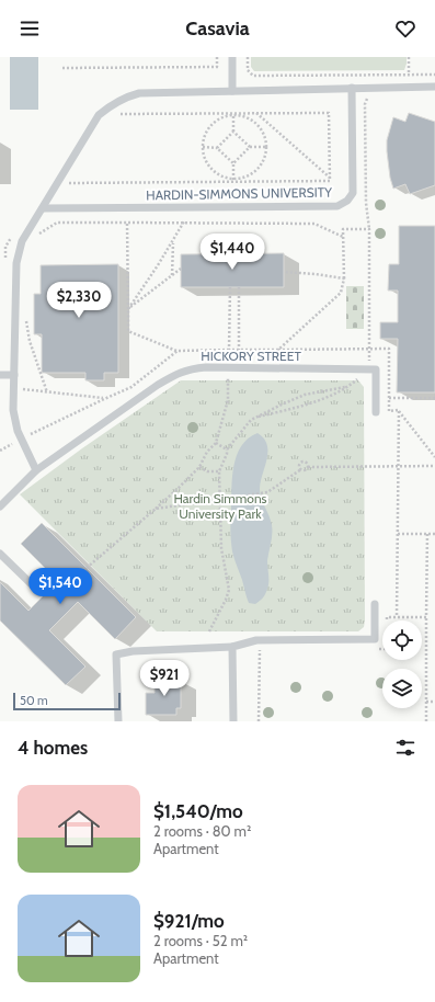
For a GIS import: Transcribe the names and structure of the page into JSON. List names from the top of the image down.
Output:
{
  "streets": {
    "lane": ["HARDIN-SIMMONS UNIVERSITY", "HICKORY STREET"]
  },
  "parks": ["Hardin Simmons University Park"],
  "scale_bar": "50 m",
  "page": {
    "header": "Casavia",
    "price": [
      "$1,440",
      "$2,330",
      "$1,540",
      "$921"
    ],
    "scale": "50 m",
    "heading": "4 homes",
    "list": [
      {
        "name": "$1,540/mo",
        "note": "2 rooms · 80 m² · Apartment"
      },
      {
        "name": "$921/mo",
        "note": "2 rooms · 52 m² · Apartment"
      }
    ]
  }
}
